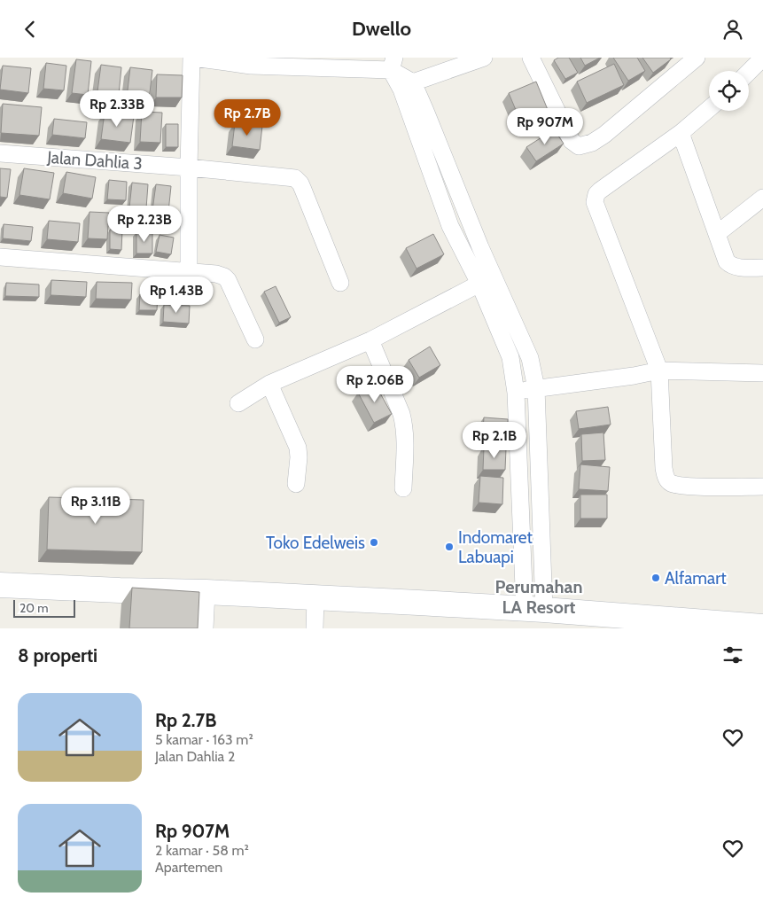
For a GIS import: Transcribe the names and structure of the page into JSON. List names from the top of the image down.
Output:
{
  "streets": {
    "street": ["Jalan Dahlia 3"]
  },
  "districts": ["Perumahan LA Resort"],
  "places": ["Toko Edelweis", "Indomaret Labuapi", "Alfamart"],
  "scale_bar": "20 m",
  "page": {
    "header": "Dwello",
    "price": [
      "Rp 2.33B",
      "Rp 2.7B",
      "Rp 907M",
      "Rp 2.23B",
      "Rp 1.43B",
      "Rp 2.06B",
      "Rp 2.1B",
      "Rp 3.11B"
    ],
    "scale": "20 m",
    "heading": "8 properti",
    "list": [
      {
        "name": "Rp 2.7B",
        "note": "5 kamar · 163 m² · Jalan Dahlia 2"
      },
      {
        "name": "Rp 907M",
        "note": "2 kamar · 58 m² · Apartemen"
      }
    ]
  }
}
